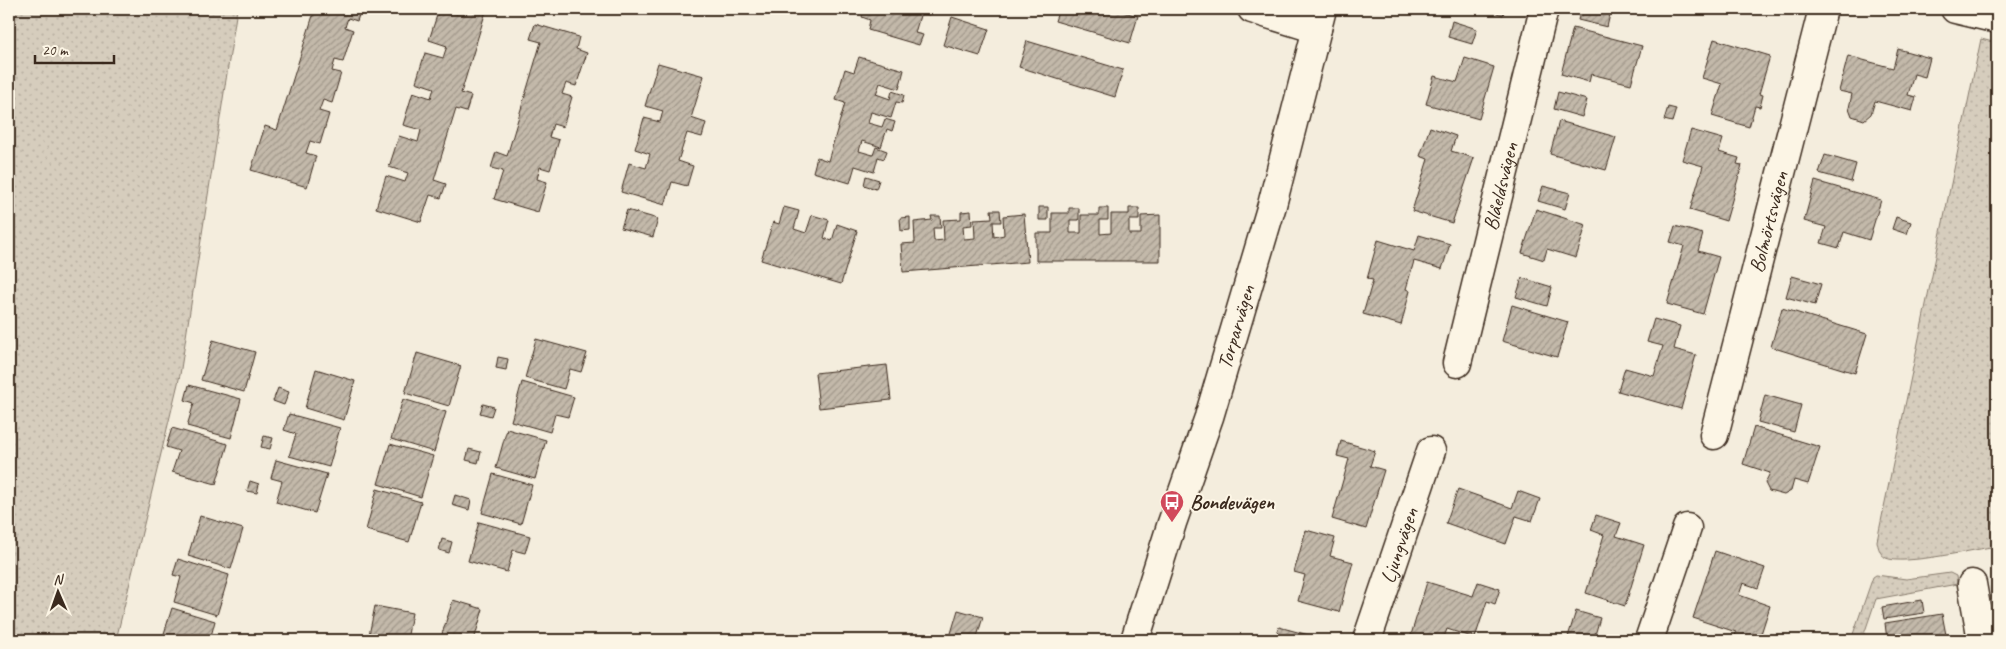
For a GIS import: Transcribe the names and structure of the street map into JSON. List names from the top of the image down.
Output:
{
  "streets": {
    "street": [
      "Blåeldsvägen",
      "Bolmörtsvägen",
      "Torparvägen",
      "Ljungvägen"
    ]
  },
  "places": {
    "bus stop": ["Bondevägen"]
  },
  "scale_bar": "20 m",
  "north": "top"
}
